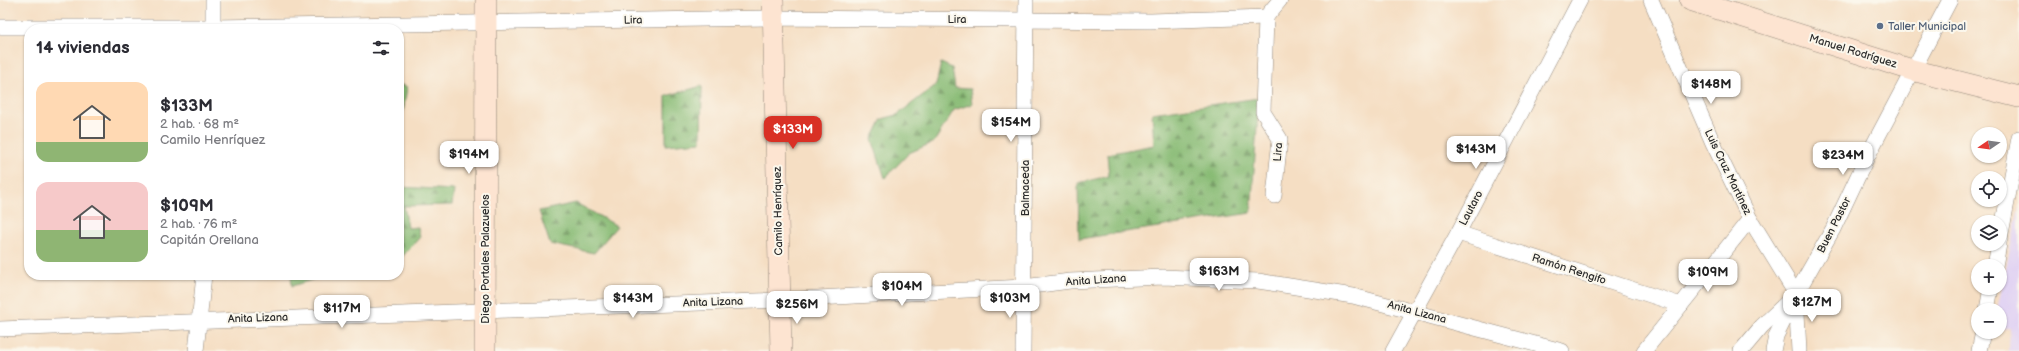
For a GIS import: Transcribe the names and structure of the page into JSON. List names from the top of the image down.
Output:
{
  "streets": {
    "street": [
      "Lira",
      "Manuel Rodríguez",
      "Luis Cruz Martínez",
      "Balmaceda",
      "Lautaro",
      "Camilo Henríquez",
      "Buen Pastor",
      "Diego Portales Palazuelos",
      "Ramón Rengifo",
      "Anita Lizana"
    ]
  },
  "crossings": [
    ["Lira", "Balmaceda"],
    ["Lira", "Camilo Henríquez"],
    ["Lira", "Diego Portales Palazuelos"],
    ["Manuel Rodríguez", "Buen Pastor"],
    ["Luis Cruz Martínez", "Buen Pastor"],
    ["Balmaceda", "Anita Lizana"],
    ["Lautaro", "Ramón Rengifo"],
    ["Lautaro", "Anita Lizana"],
    ["Camilo Henríquez", "Anita Lizana"],
    ["Diego Portales Palazuelos", "Anita Lizana"]
  ],
  "places": ["Taller Municipal"],
  "north": "left",
  "page": {
    "heading": "14 viviendas",
    "price": [
      "$148M",
      "$154M",
      "$133M",
      "$143M",
      "$194M",
      "$234M",
      "$163M",
      "$109M",
      "$104M",
      "$143M",
      "$103M",
      "$127M",
      "$256M",
      "$117M"
    ],
    "list": [
      {
        "name": "$133M",
        "note": "2 hab. · 68 m² · Camilo Henríquez"
      },
      {
        "name": "$109M",
        "note": "2 hab. · 76 m² · Capitán Orellana"
      }
    ],
    "map_buttons": ["+", "−"]
  }
}
